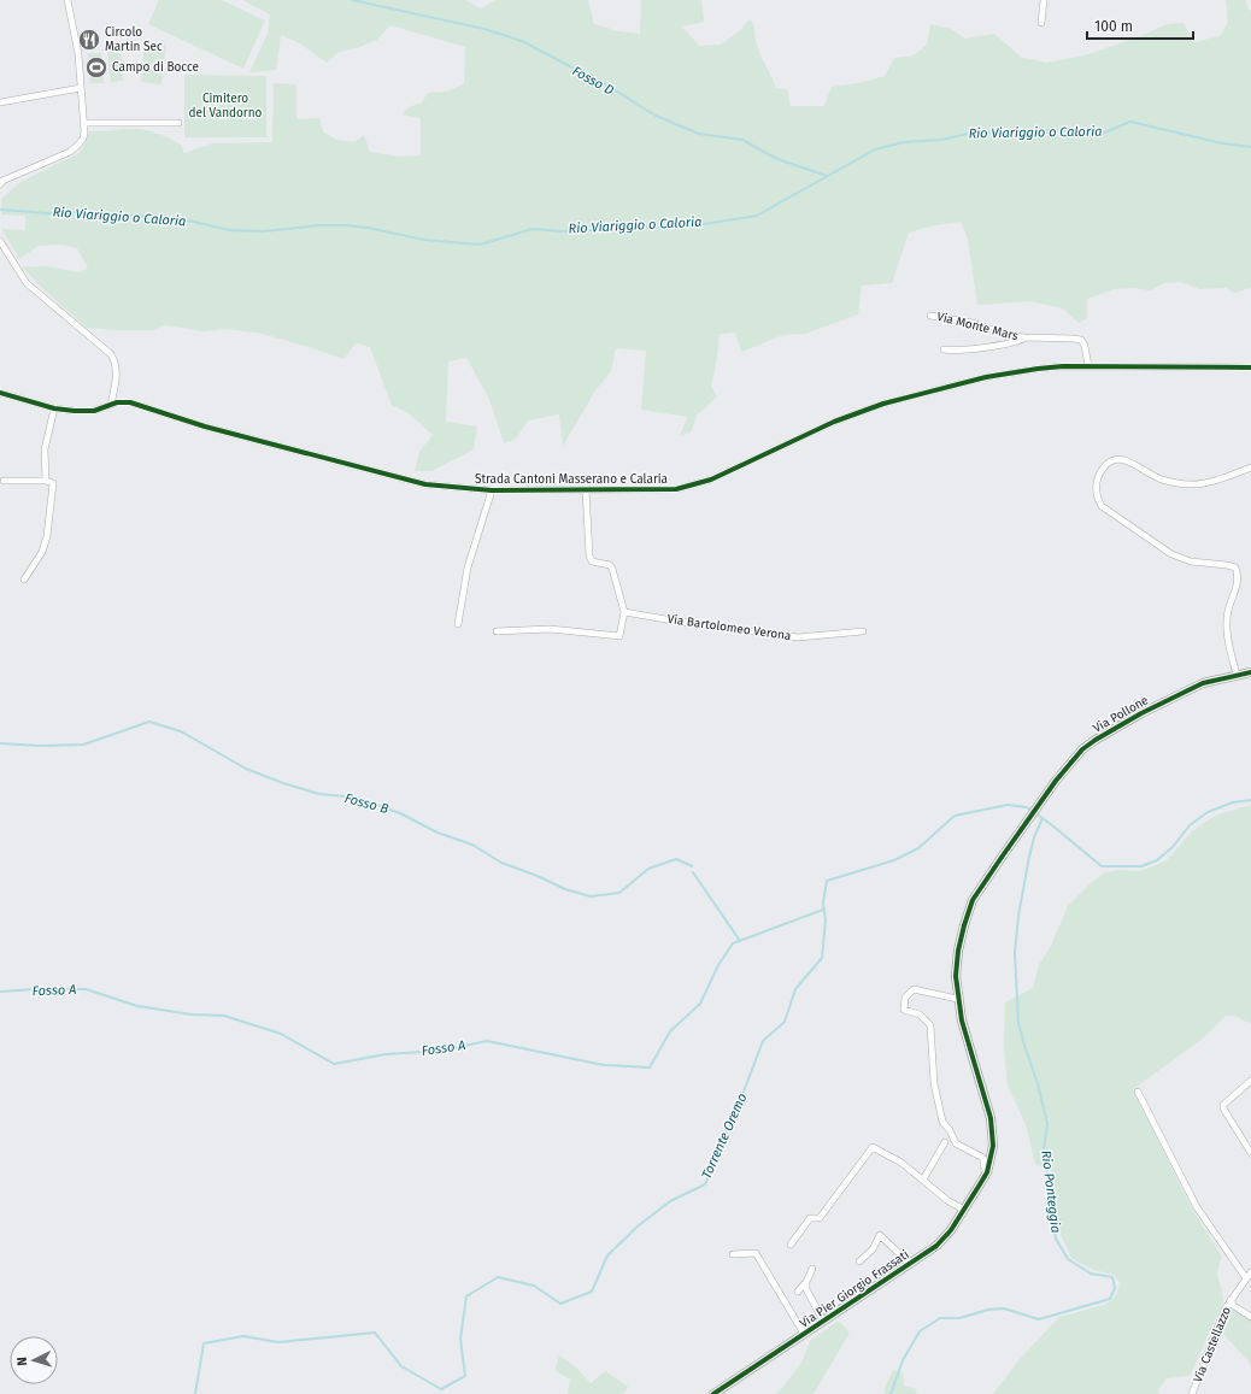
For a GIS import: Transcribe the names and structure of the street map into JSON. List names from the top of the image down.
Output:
{
  "streets": {
    "street": [
      "Via Monte Mars",
      "Strada Cantoni Masserano e Calaria",
      "Via Bartolomeo Verona",
      "Via Pollone",
      "Via Pier Giorgio Frassati",
      "Via Castellazzo"
    ]
  },
  "crossings": [
    ["Via Monte Mars", "Strada Cantoni Masserano e Calaria"],
    ["Via Pollone", "Via Pier Giorgio Frassati"]
  ],
  "water": [
    "Fosso D",
    "Rio Viariggio o Caloria",
    "Fosso B",
    "Fosso A",
    "Torrente Oremo",
    "Rio Ponteggia"
  ],
  "parks": ["Cimitero del Vandorno"],
  "places": {
    "restaurant": ["Circolo Martin Sec"],
    "sports": ["Campo di Bocce"]
  },
  "scale_bar": "100 m",
  "north": "left"
}
